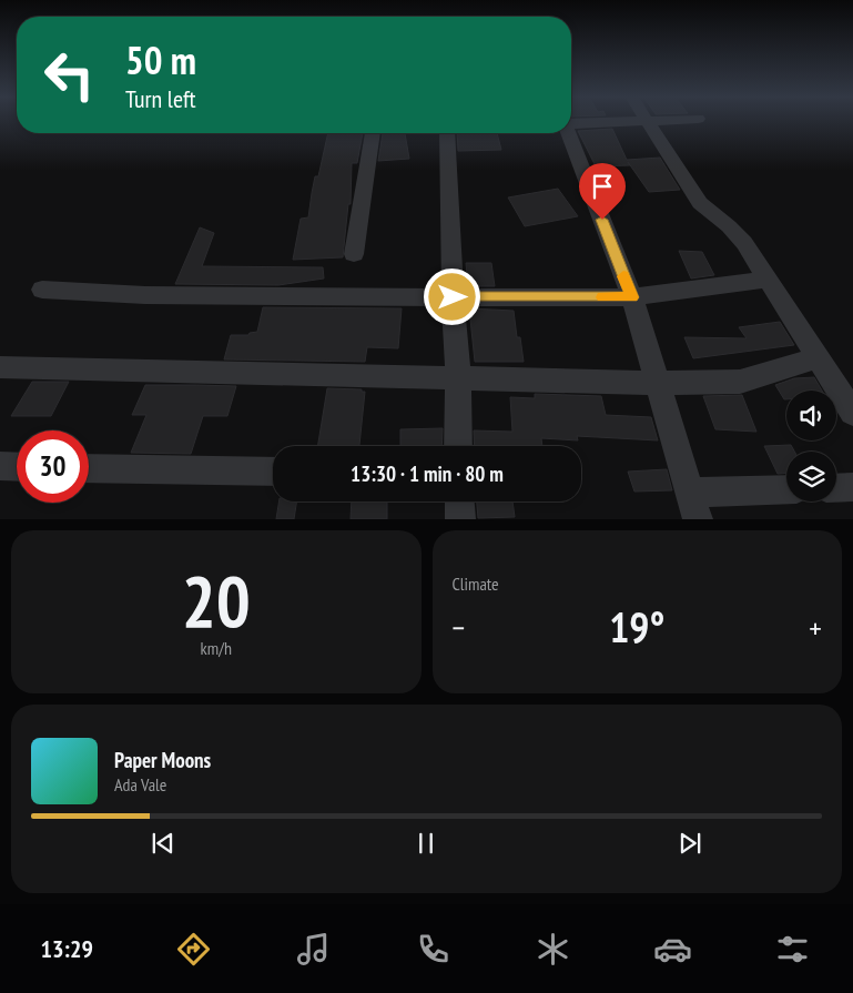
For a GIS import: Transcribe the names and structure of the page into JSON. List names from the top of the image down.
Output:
{
  "page": {
    "turn": ["50 m", "Turn left"],
    "limit": "30",
    "trip": "13:30 · 1 min · 80 m",
    "tile": [
      ["20", "km/h"],
      "Climate"
    ],
    "heat": ["−", "19°", "+"],
    "song": ["Paper Moons", "Ada Vale"],
    "tabs": "13:29"
  }
}
